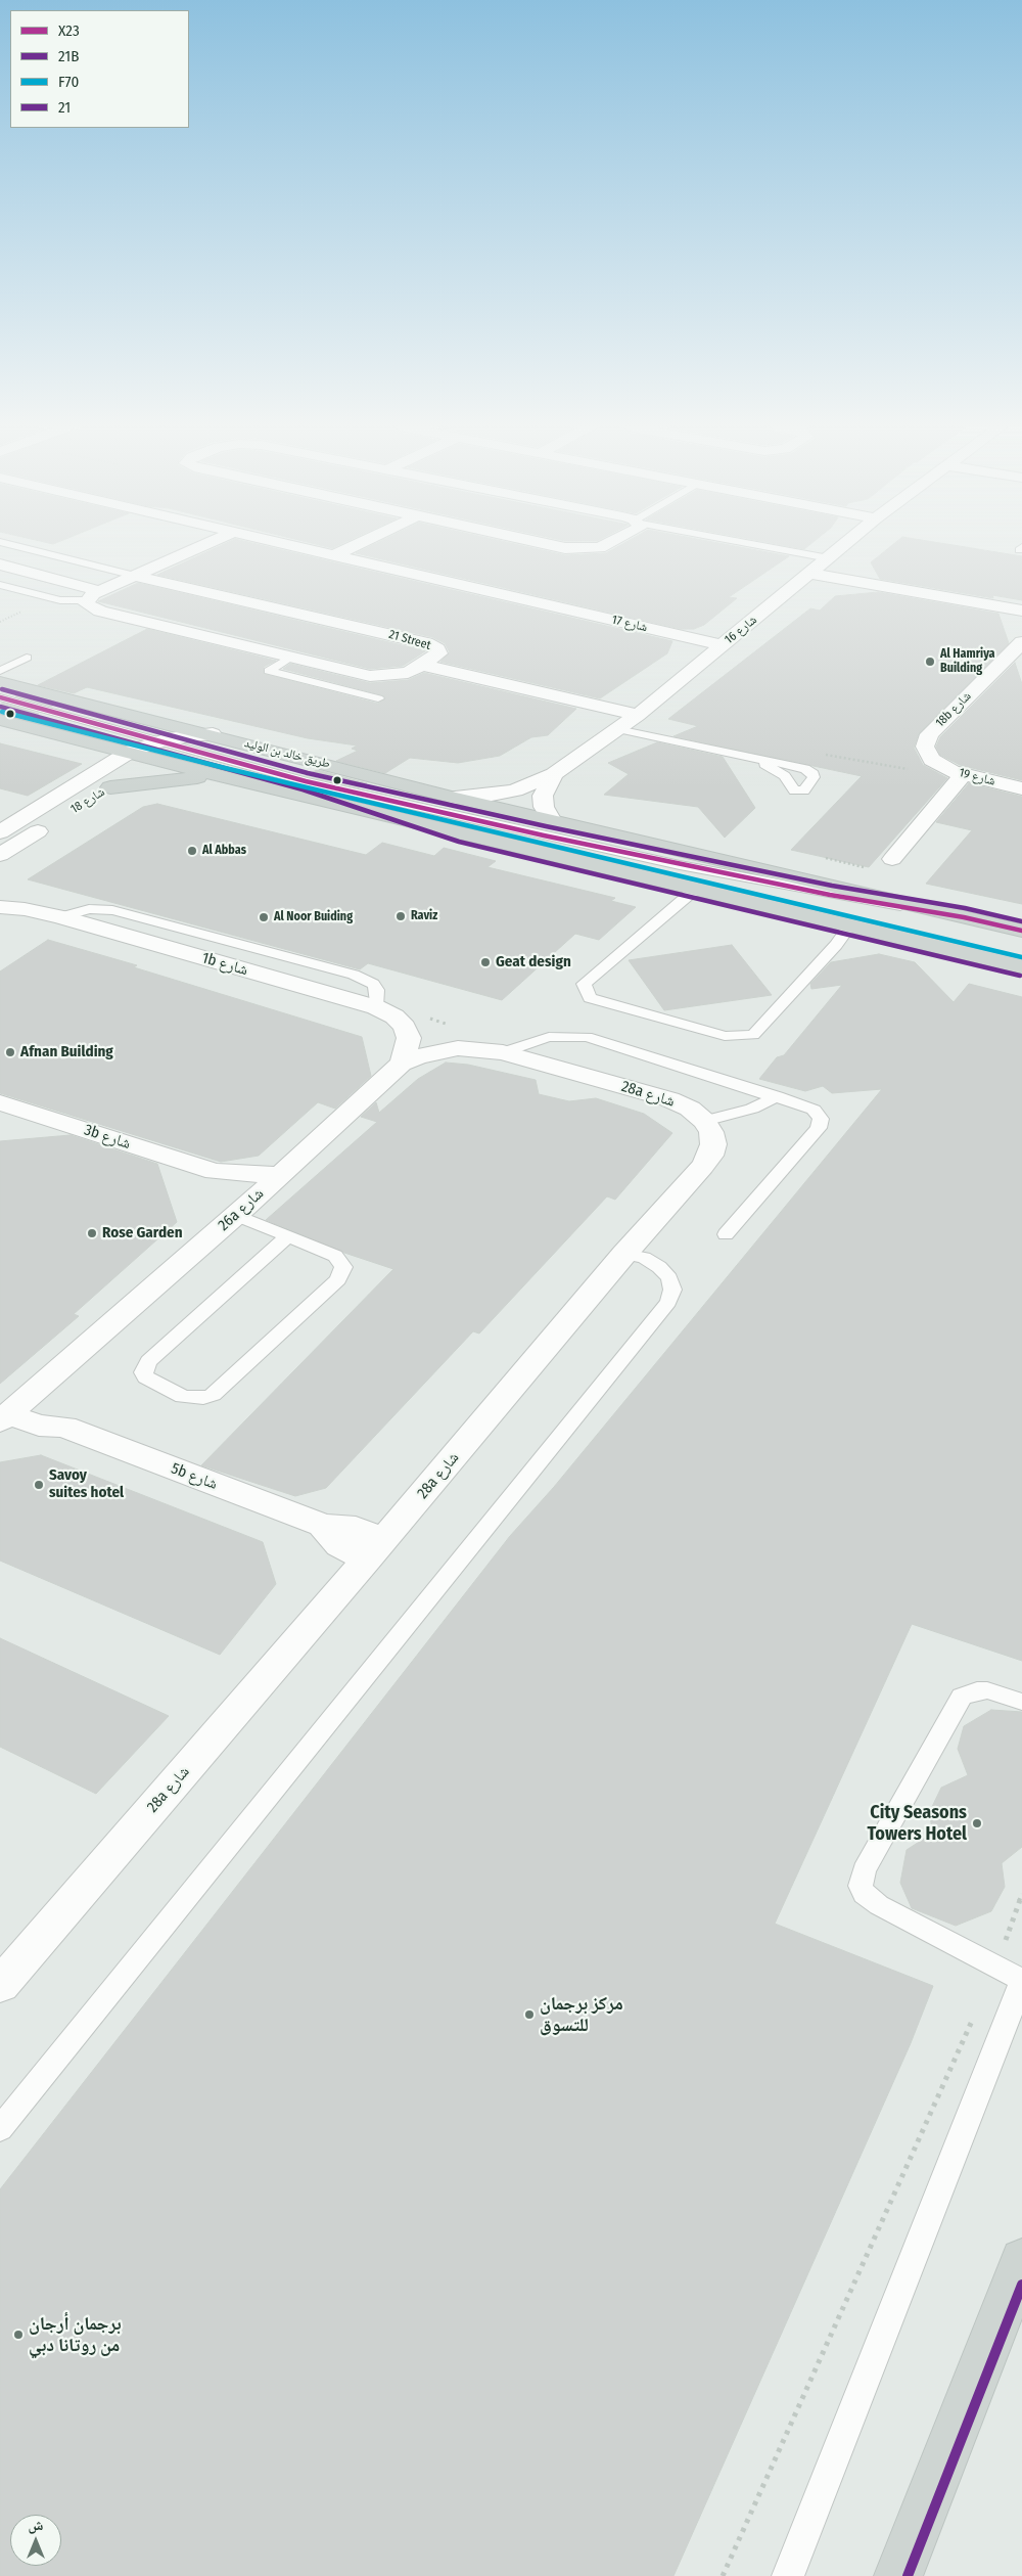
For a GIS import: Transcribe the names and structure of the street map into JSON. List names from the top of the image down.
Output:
{
  "streets": {
    "main road": ["طريق خالد بن الوليد"],
    "street": [
      "شارع 17",
      "شارع 16",
      "21 Street",
      "18b شارع",
      "شارع 19",
      "شارع 18",
      "1b شارع",
      "28a شارع",
      "3b شارع",
      "26a شارع",
      "5b شارع"
    ]
  },
  "crossings": [
    ["شارع 17", "شارع 16"],
    ["شارع 16", "طريق خالد بن الوليد"],
    ["18b شارع", "شارع 19"],
    ["طريق خالد بن الوليد", "شارع 18"],
    ["1b شارع", "26a شارع"],
    ["28a شارع", "26a شارع"],
    ["28a شارع", "5b شارع"],
    ["3b شارع", "26a شارع"],
    ["26a شارع", "5b شارع"]
  ],
  "places": [
    "Al Hamriya Building",
    "Al Abbas",
    "Raviz",
    "Al Noor Buiding",
    "Geat design",
    "Afnan Building",
    "Rose Garden",
    "Savoy suites hotel",
    "City Seasons Towers Hotel",
    "مركز برجمان للتسوق",
    "برجمان أرجان من روتانا دبي"
  ],
  "lines": [
    "transit line 21",
    "transit line X23",
    "transit line 21B",
    "transit line F70"
  ],
  "legend": [
    "X23",
    "21B",
    "F70",
    "21"
  ],
  "north": "top"
}
